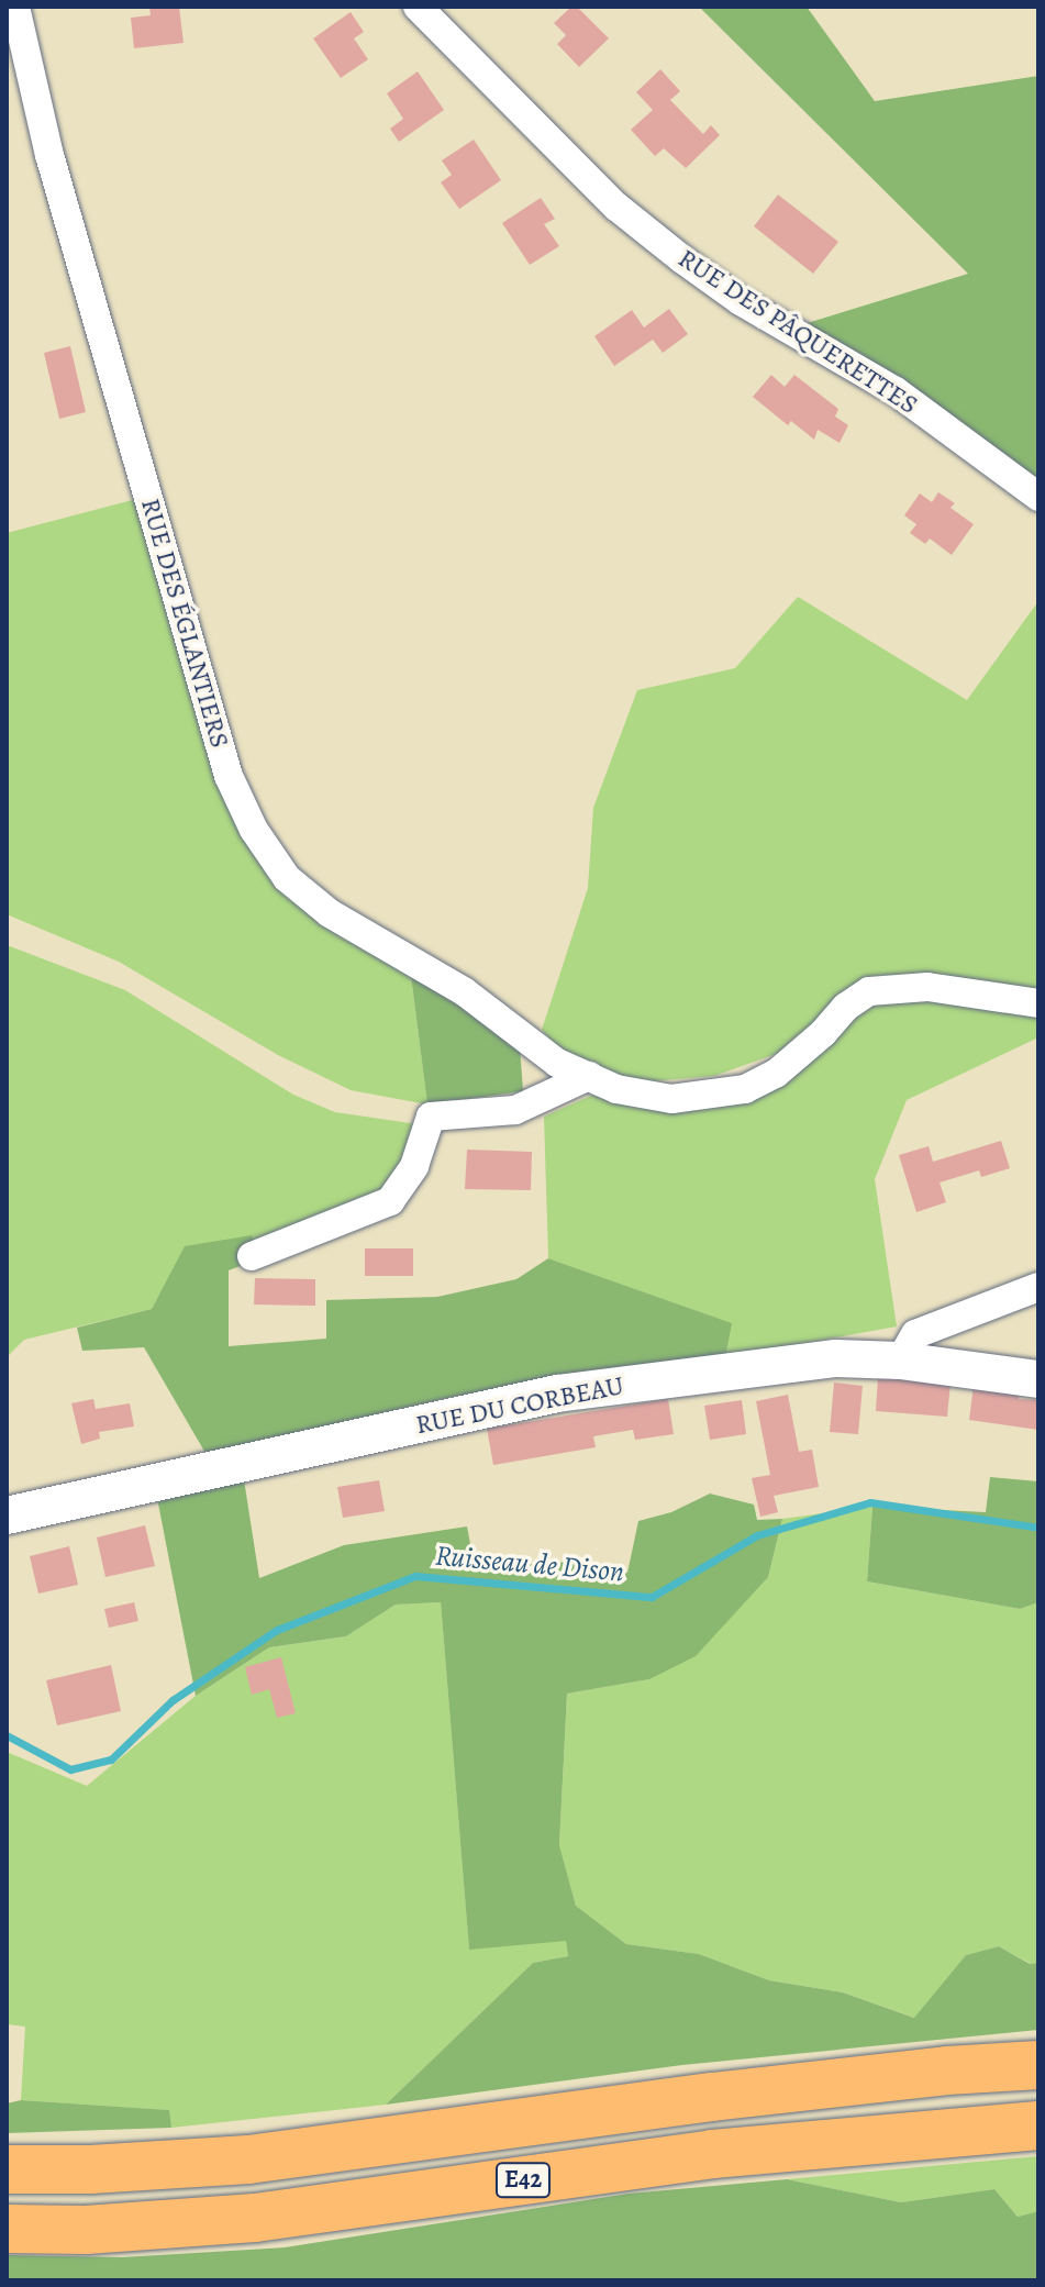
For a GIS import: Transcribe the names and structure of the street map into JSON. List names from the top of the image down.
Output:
{
  "streets": {
    "highway": ["E42"],
    "street": ["RUE DES PÂQUERETTES", "RUE DES ÉGLANTIERS", "RUE DU CORBEAU"]
  },
  "water": ["Ruisseau de Dison"]
}
